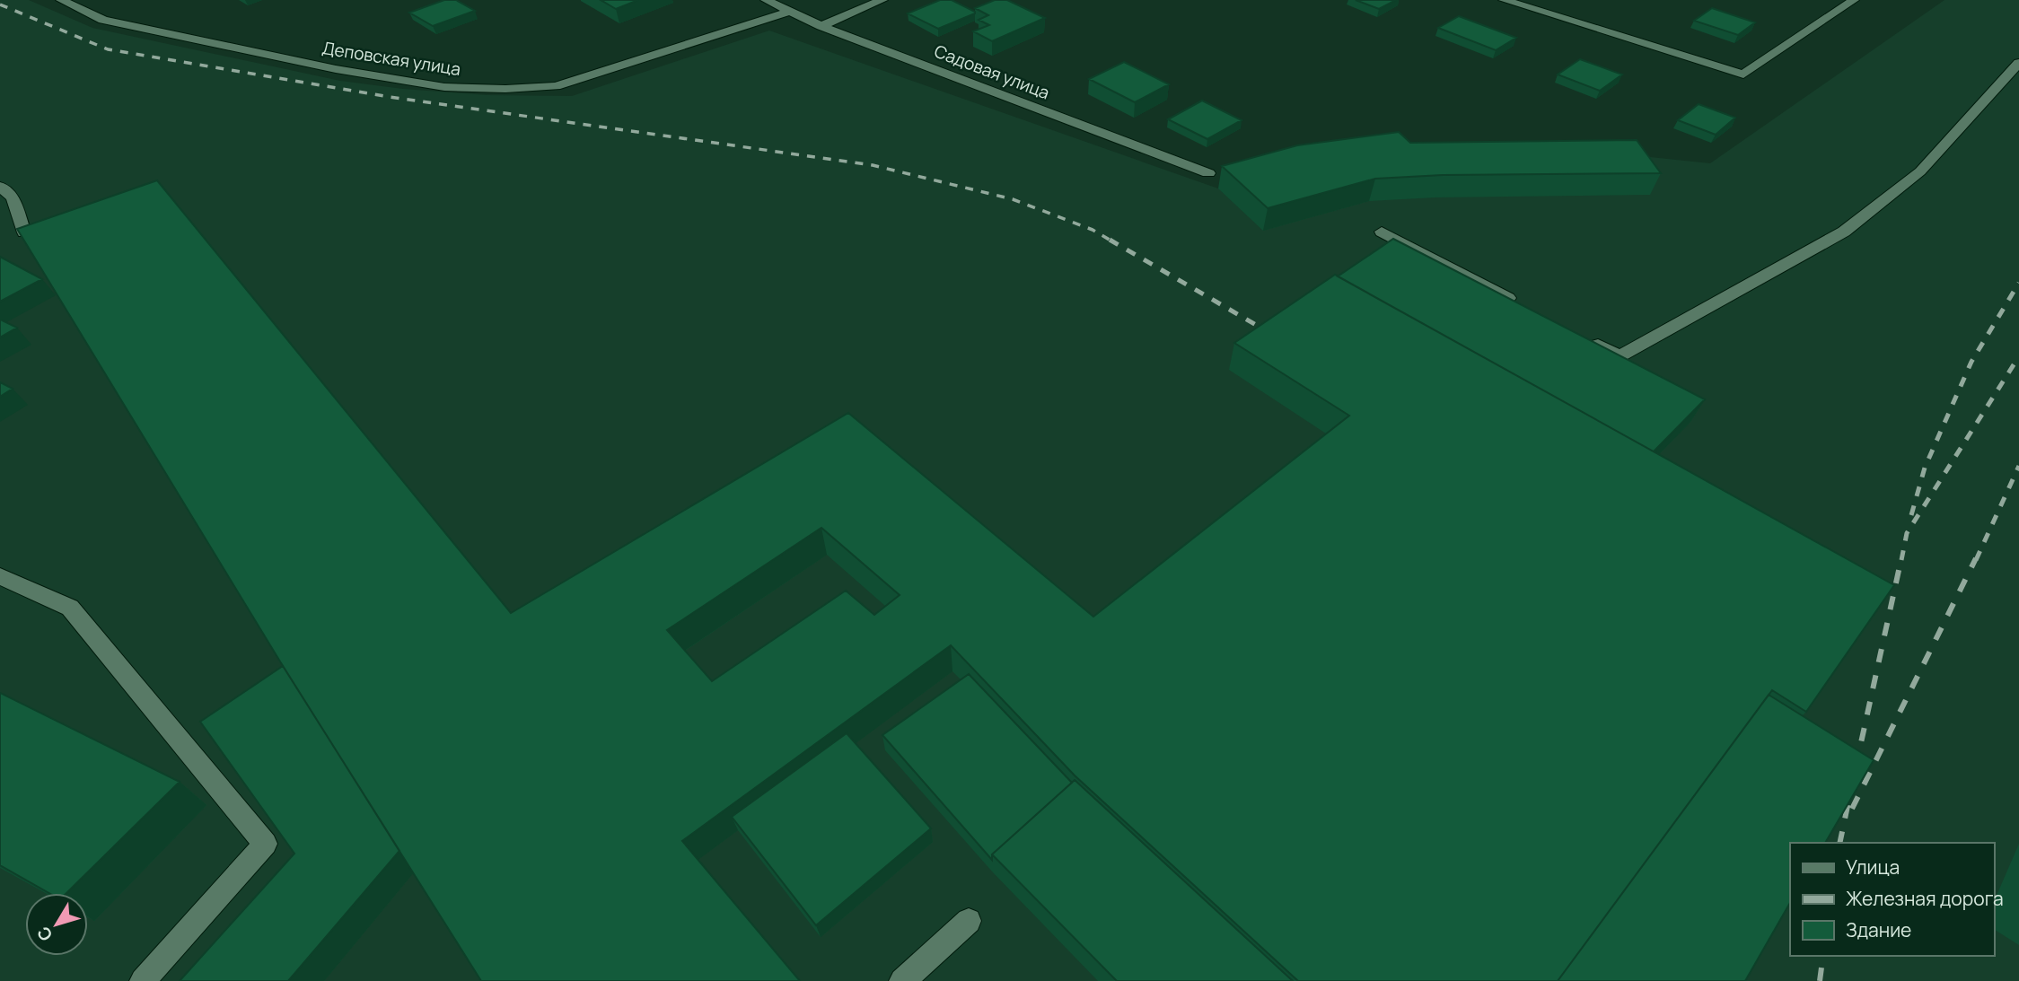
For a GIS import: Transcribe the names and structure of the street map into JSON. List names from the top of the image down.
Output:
{
  "streets": {
    "street": ["Деповская улица", "Садовая улица"]
  },
  "crossings": [
    ["Деповская улица", "Садовая улица"]
  ],
  "legend": ["Улица", "Железная дорога", "Здание"],
  "north": "bottom left"
}
